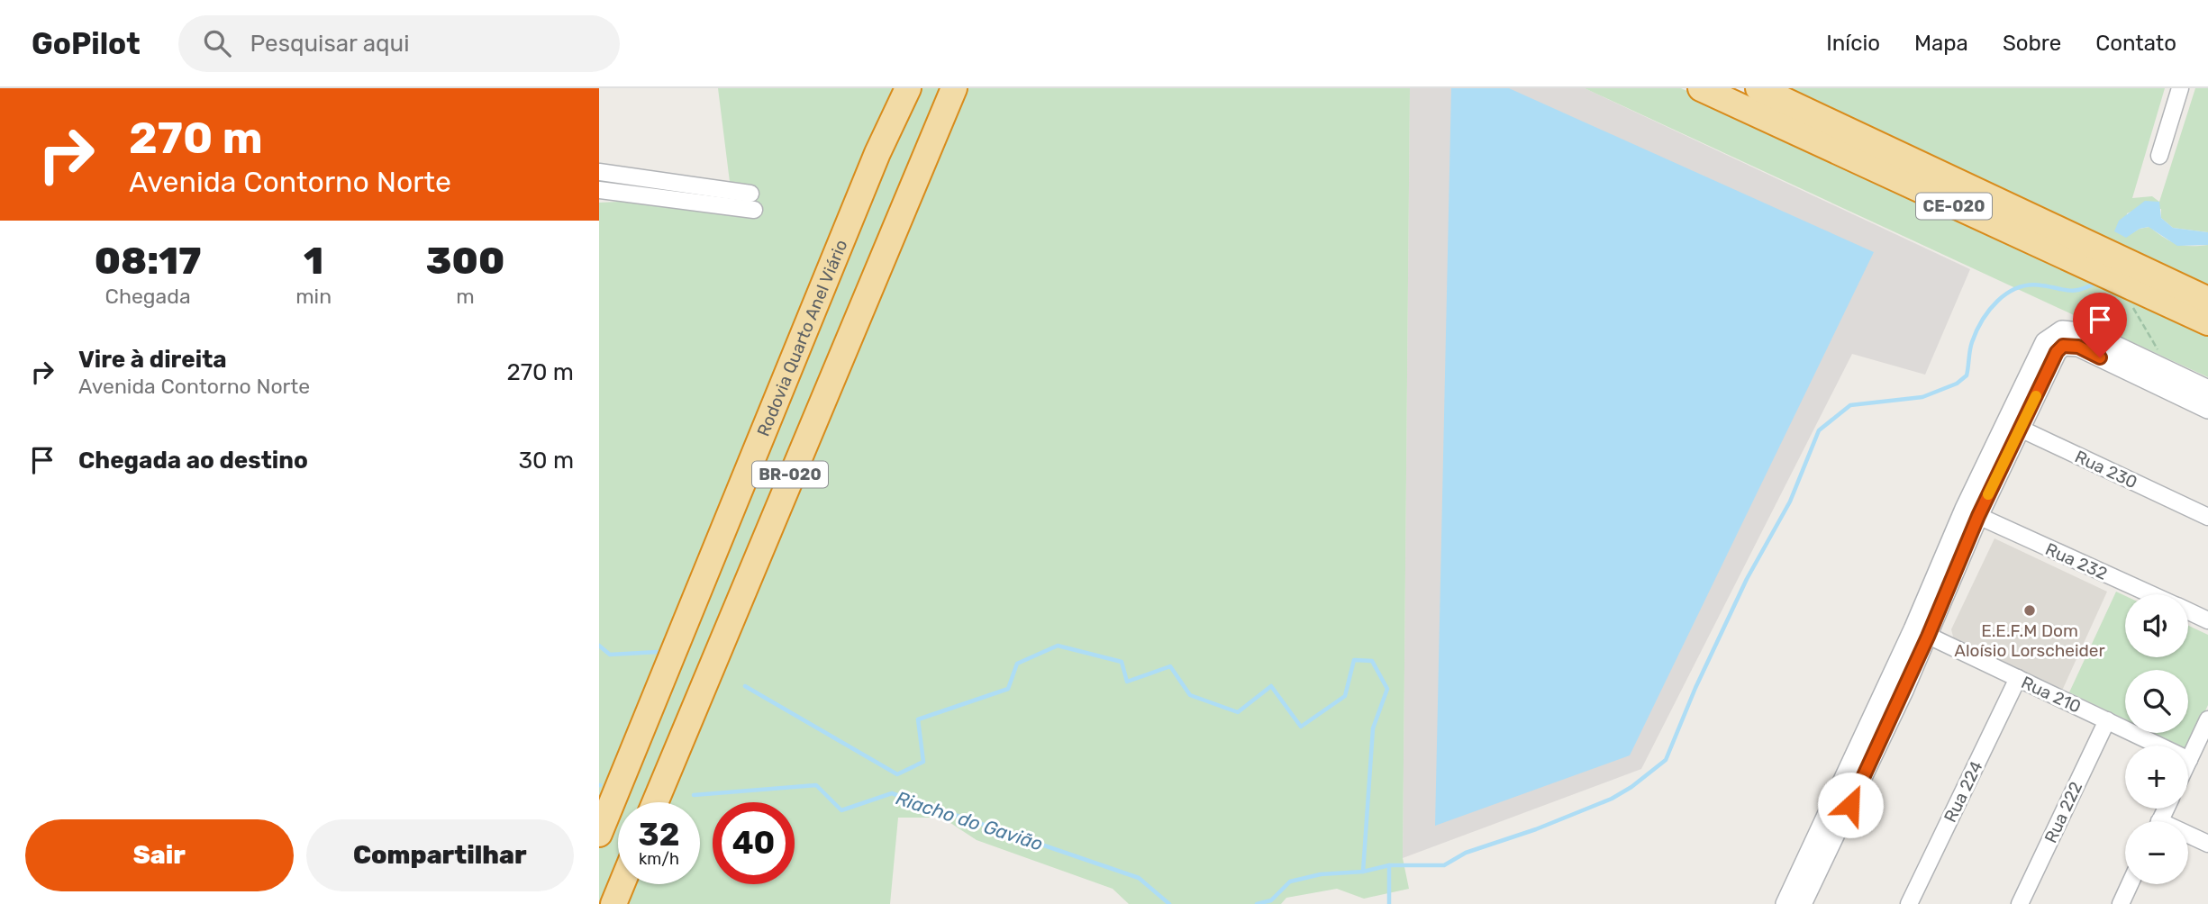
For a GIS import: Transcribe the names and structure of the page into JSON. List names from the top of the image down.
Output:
{
  "streets": {
    "highway": ["CE-020", "Rodovia Quarto Anel Viário", "BR-020"],
    "street": [
      "Rua 230",
      "Rua 232",
      "Rua 210",
      "Rua 224",
      "Rua 222"
    ]
  },
  "crossings": [
    ["Rua 210", "Rua 224"],
    ["Rua 210", "Rua 222"]
  ],
  "water": ["Riacho do Gavião"],
  "places": ["E.E.F.M Dom Aloísio Lorscheider"],
  "page": {
    "header": "GoPilot",
    "search": "Pesquisar aqui",
    "nav": [
      "Início",
      "Mapa",
      "Sobre",
      "Contato"
    ],
    "turn": ["270 m", "Avenida Contorno Norte"],
    "eta": [
      "08:17",
      "Chegada",
      "1",
      "min",
      "300",
      "m"
    ],
    "list": [
      {
        "name": "Vire à direita",
        "note": "Avenida Contorno Norte",
        "value": "270 m"
      },
      {
        "name": "Chegada ao destino",
        "value": "30 m"
      }
    ],
    "map_buttons": ["+", "−"],
    "speed": "32 km/h",
    "limit": "40",
    "buttons": ["Sair", "Compartilhar"]
  }
}
